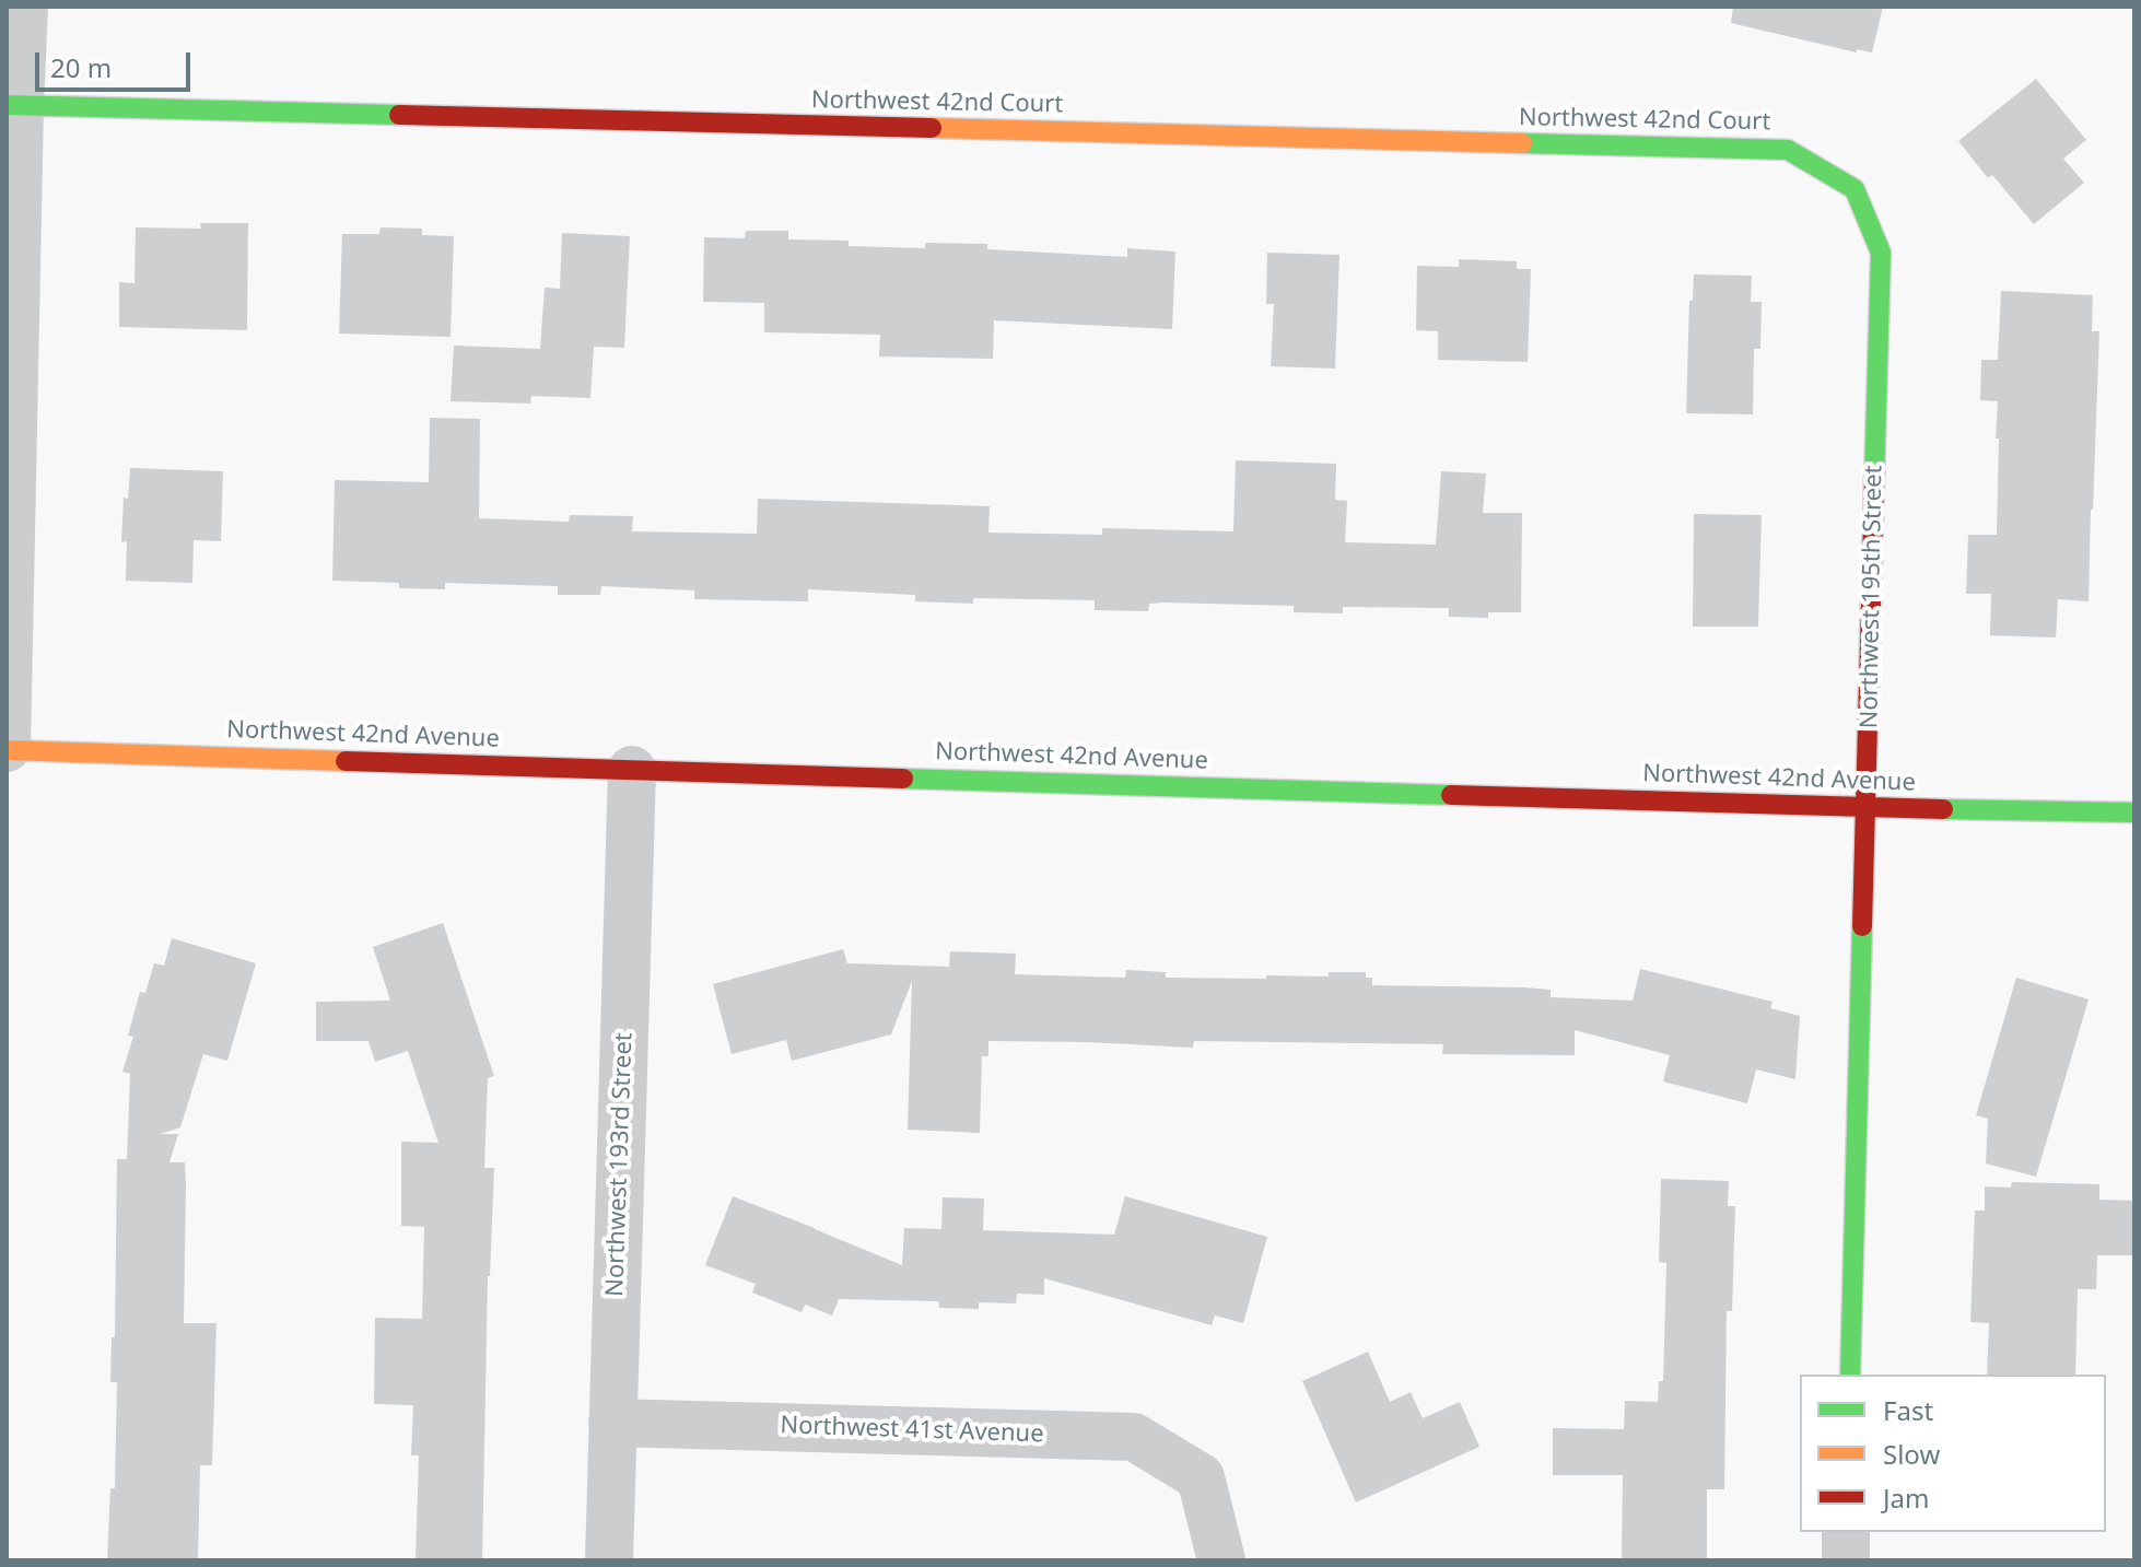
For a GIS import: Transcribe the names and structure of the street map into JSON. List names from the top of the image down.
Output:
{
  "streets": {
    "street": [
      "Northwest 42nd Court",
      "Northwest 195th Street",
      "Northwest 42nd Avenue",
      "Northwest 193rd Street",
      "Northwest 41st Avenue"
    ]
  },
  "crossings": [
    ["Northwest 42nd Court", "Northwest 195th Street"],
    ["Northwest 195th Street", "Northwest 42nd Avenue"],
    ["Northwest 42nd Avenue", "Northwest 193rd Street"],
    ["Northwest 193rd Street", "Northwest 41st Avenue"]
  ],
  "legend": ["Fast", "Slow", "Jam"],
  "scale_bar": "20 m"
}
